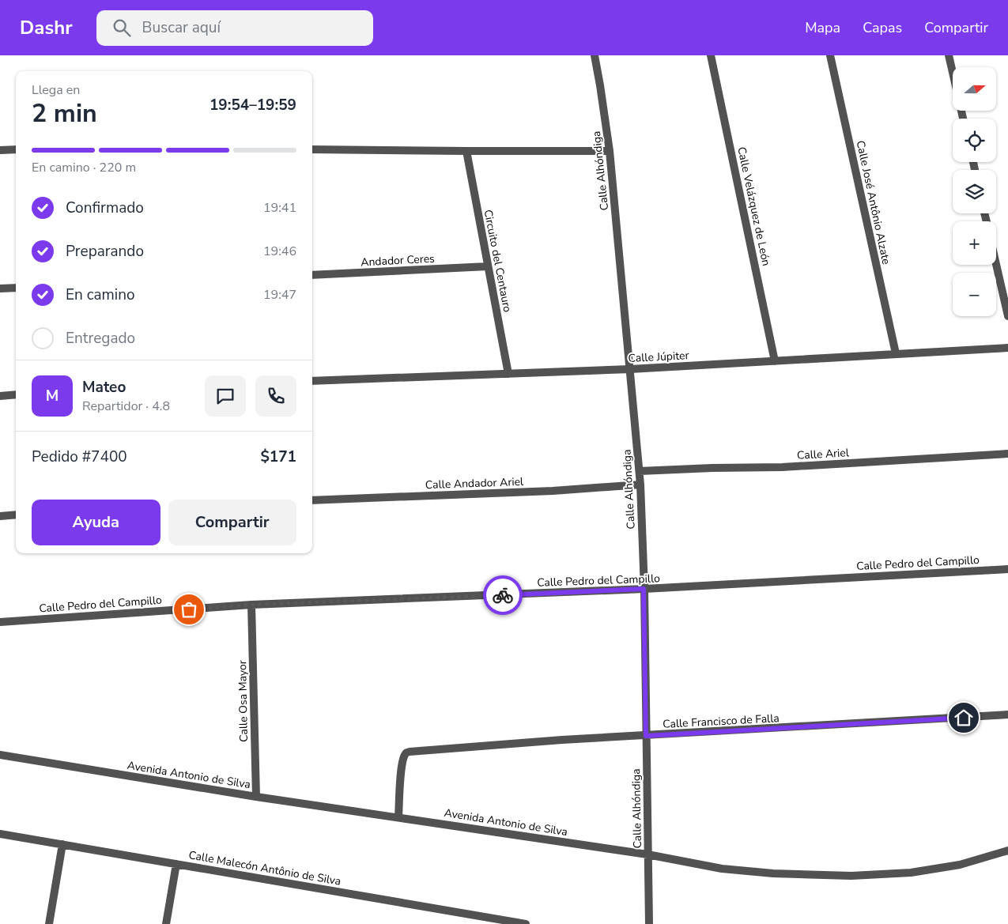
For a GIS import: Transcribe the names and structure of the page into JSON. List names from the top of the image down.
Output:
{
  "streets": {
    "street": [
      "Calle Alhóndiga",
      "Calle José Antônio Alzate",
      "Calle Velázquez de León",
      "Andador Ceres",
      "Circuito del Centauro",
      "Calle Júpiter",
      "Calle Ariel",
      "Calle Andador Ariel",
      "Calle Pedro del Campillo",
      "Calle Osa Mayor",
      "Calle Francisco de Falla",
      "Avenida Antonio de Silva",
      "Calle Malecón Antônio de Silva"
    ]
  },
  "crossings": [
    ["Calle Alhóndiga", "Calle Júpiter"],
    ["Calle Alhóndiga", "Calle Ariel"],
    ["Calle Alhóndiga", "Calle Andador Ariel"],
    ["Calle Alhóndiga", "Calle Pedro del Campillo"],
    ["Calle Alhóndiga", "Calle Francisco de Falla"],
    ["Calle Alhóndiga", "Avenida Antonio de Silva"],
    ["Calle José Antônio Alzate", "Calle Júpiter"],
    ["Calle Velázquez de León", "Calle Júpiter"],
    ["Andador Ceres", "Circuito del Centauro"],
    ["Circuito del Centauro", "Calle Júpiter"],
    ["Calle Pedro del Campillo", "Calle Osa Mayor"],
    ["Calle Osa Mayor", "Avenida Antonio de Silva"],
    ["Calle Francisco de Falla", "Avenida Antonio de Silva"]
  ],
  "north": "right",
  "page": {
    "header": "Dashr",
    "search": "Buscar aquí",
    "nav": ["Mapa", "Capas", "Compartir"],
    "map_buttons": ["+", "−"],
    "heading": ["2 min", "Llega en", "19:54–19:59"],
    "panel": [
      "Mateo",
      "Repartidor · 4.8",
      "Pedido #7400",
      "$171"
    ],
    "bar": "En camino · 220 m",
    "list": [
      ["Confirmado", "19:41"],
      ["Preparando", "19:46"],
      ["En camino", "19:47"],
      "Entregado"
    ],
    "round": "M",
    "buttons": ["Ayuda", "Compartir"]
  }
}
